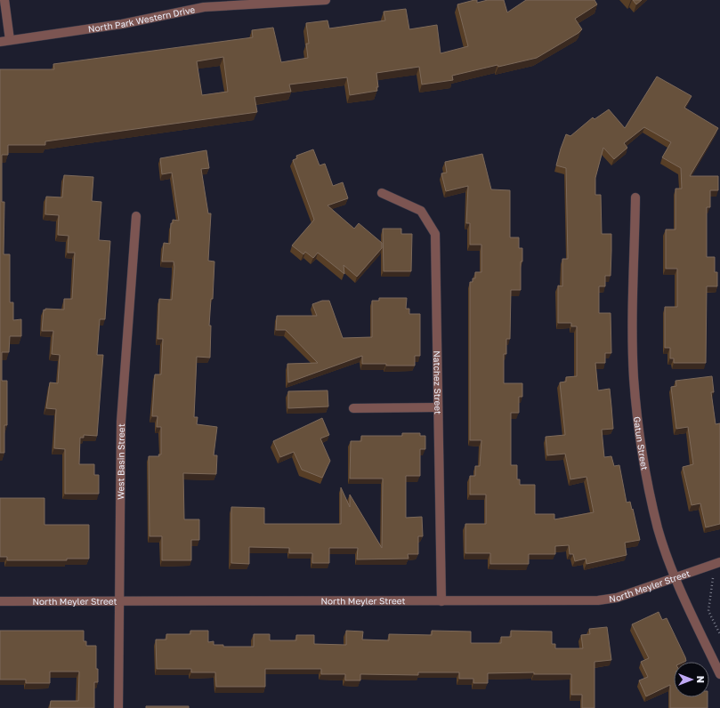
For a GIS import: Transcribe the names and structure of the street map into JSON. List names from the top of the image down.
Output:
{
  "streets": {
    "street": [
      "North Park Western Drive",
      "Natchez Street",
      "Gatun Street",
      "West Basin Street",
      "North Meyler Street"
    ]
  },
  "crossings": [
    ["Natchez Street", "North Meyler Street"],
    ["Gatun Street", "North Meyler Street"],
    ["West Basin Street", "North Meyler Street"]
  ],
  "north": "right"
}
